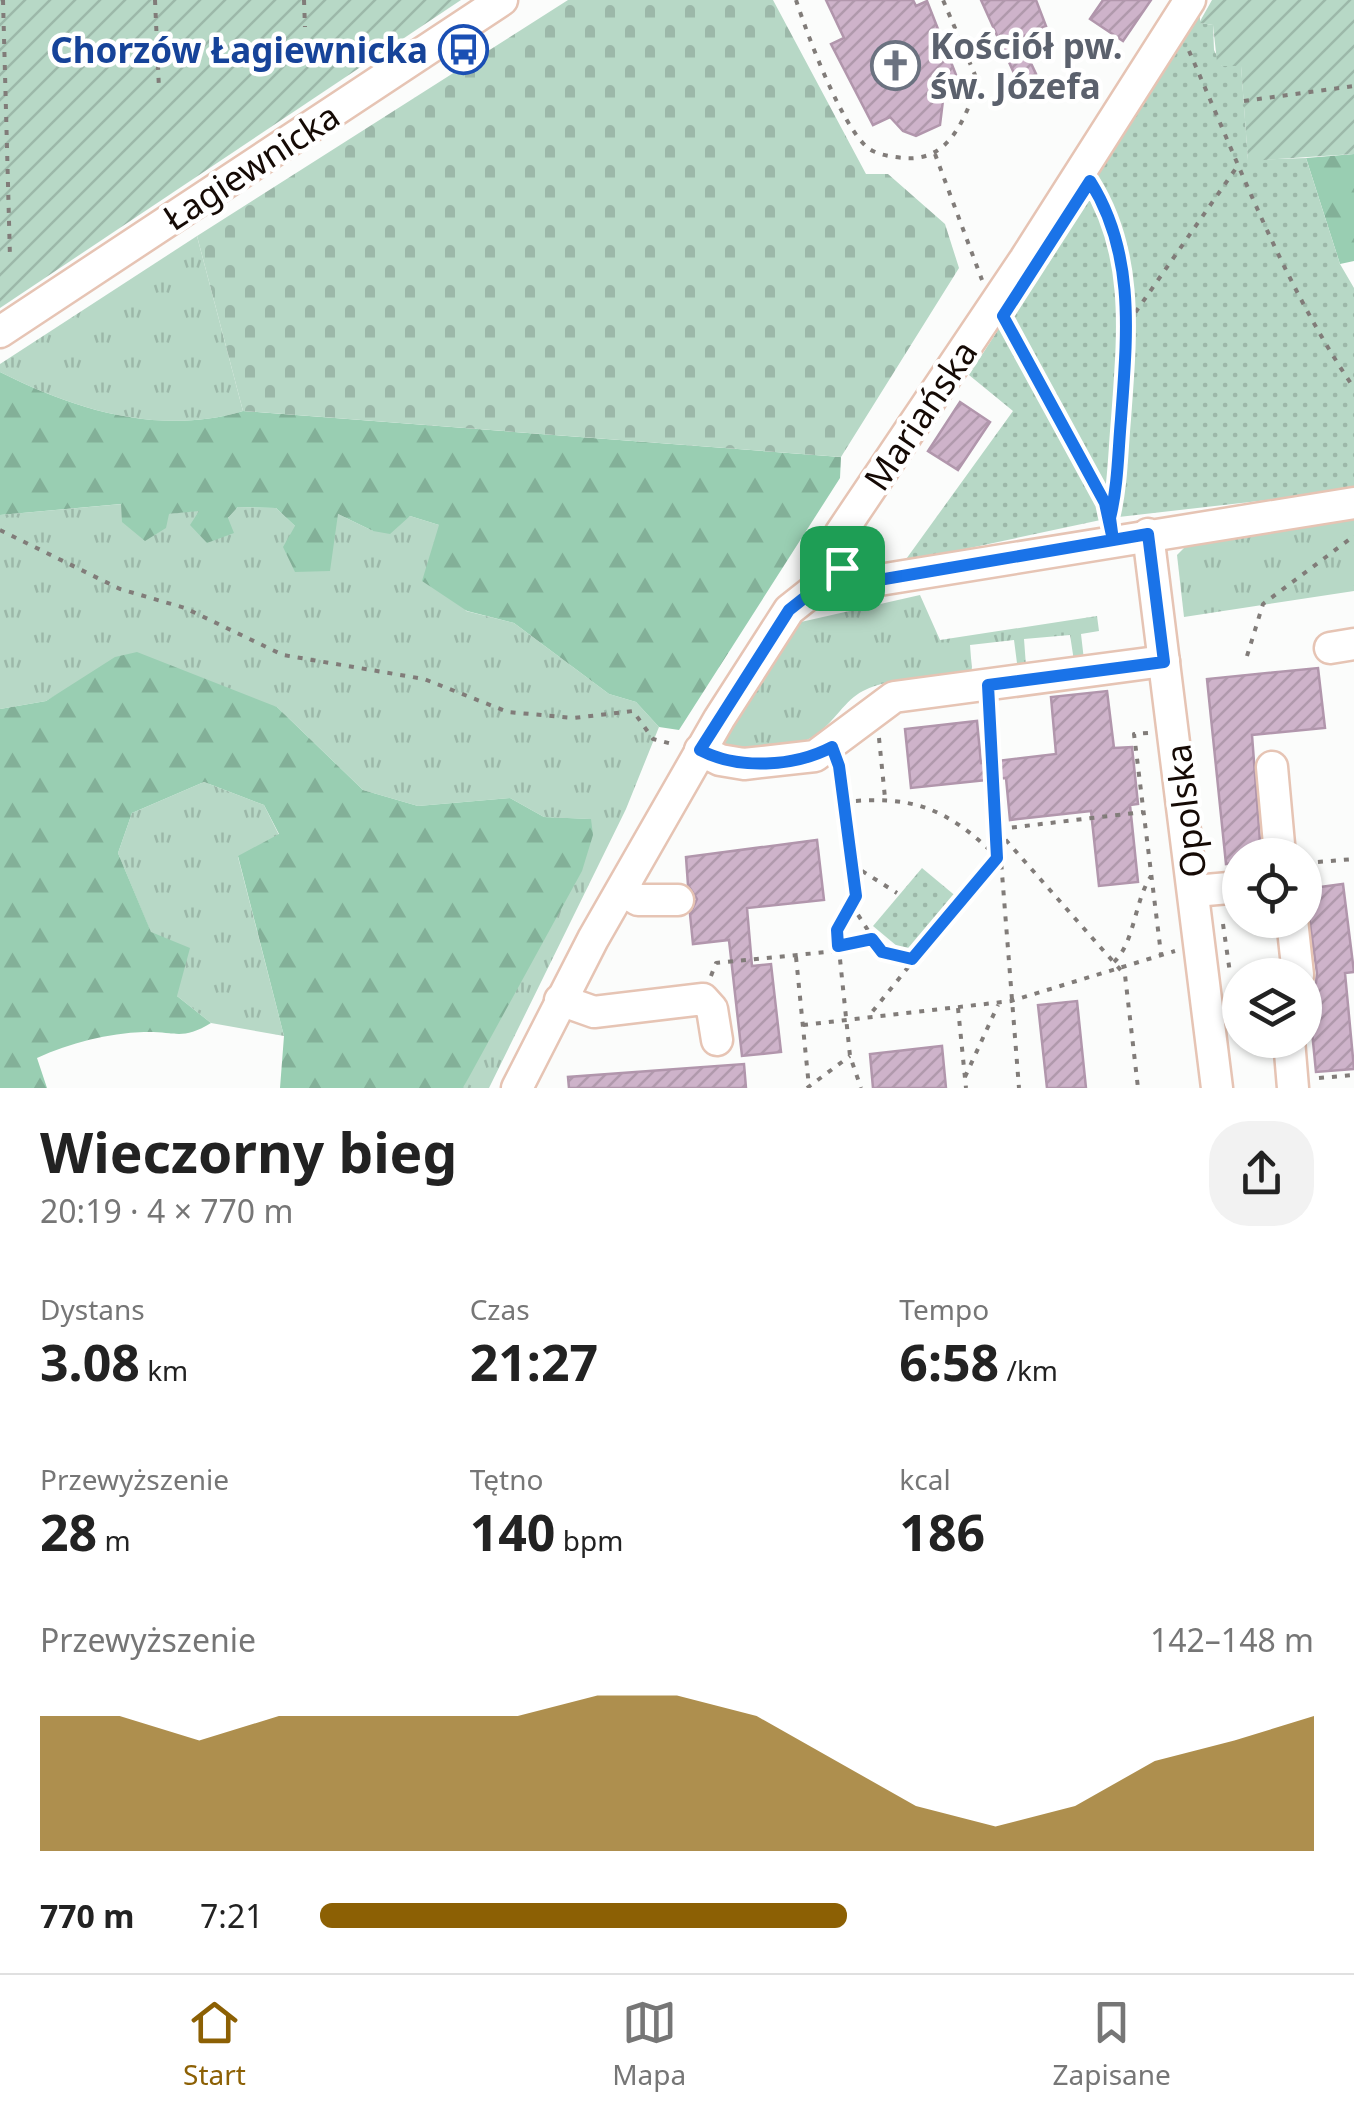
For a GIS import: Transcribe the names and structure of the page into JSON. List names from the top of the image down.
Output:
{
  "streets": {
    "street": ["Łagiewnicka", "Mariańska", "Opolska"]
  },
  "places": {
    "bus stop": ["Chorzów Łagiewnicka"],
    "church": ["Kościół pw. św. Józefa"]
  },
  "page": {
    "heading": ["Wieczorny bieg", "20:19 · 4 × 770 m"],
    "stats": [
      ["Dystans", "3.08 km"],
      ["Czas", "21:27"],
      ["Tempo", "6:58 /km"],
      ["Przewyższenie", "28 m"],
      ["Tętno", "140 bpm"],
      ["kcal", "186"]
    ],
    "chart": ["Przewyższenie", "142–148 m"],
    "list": [
      {
        "name": "770 m",
        "note": "7:21"
      }
    ],
    "tabs": ["Start", "Mapa", "Zapisane"]
  }
}
